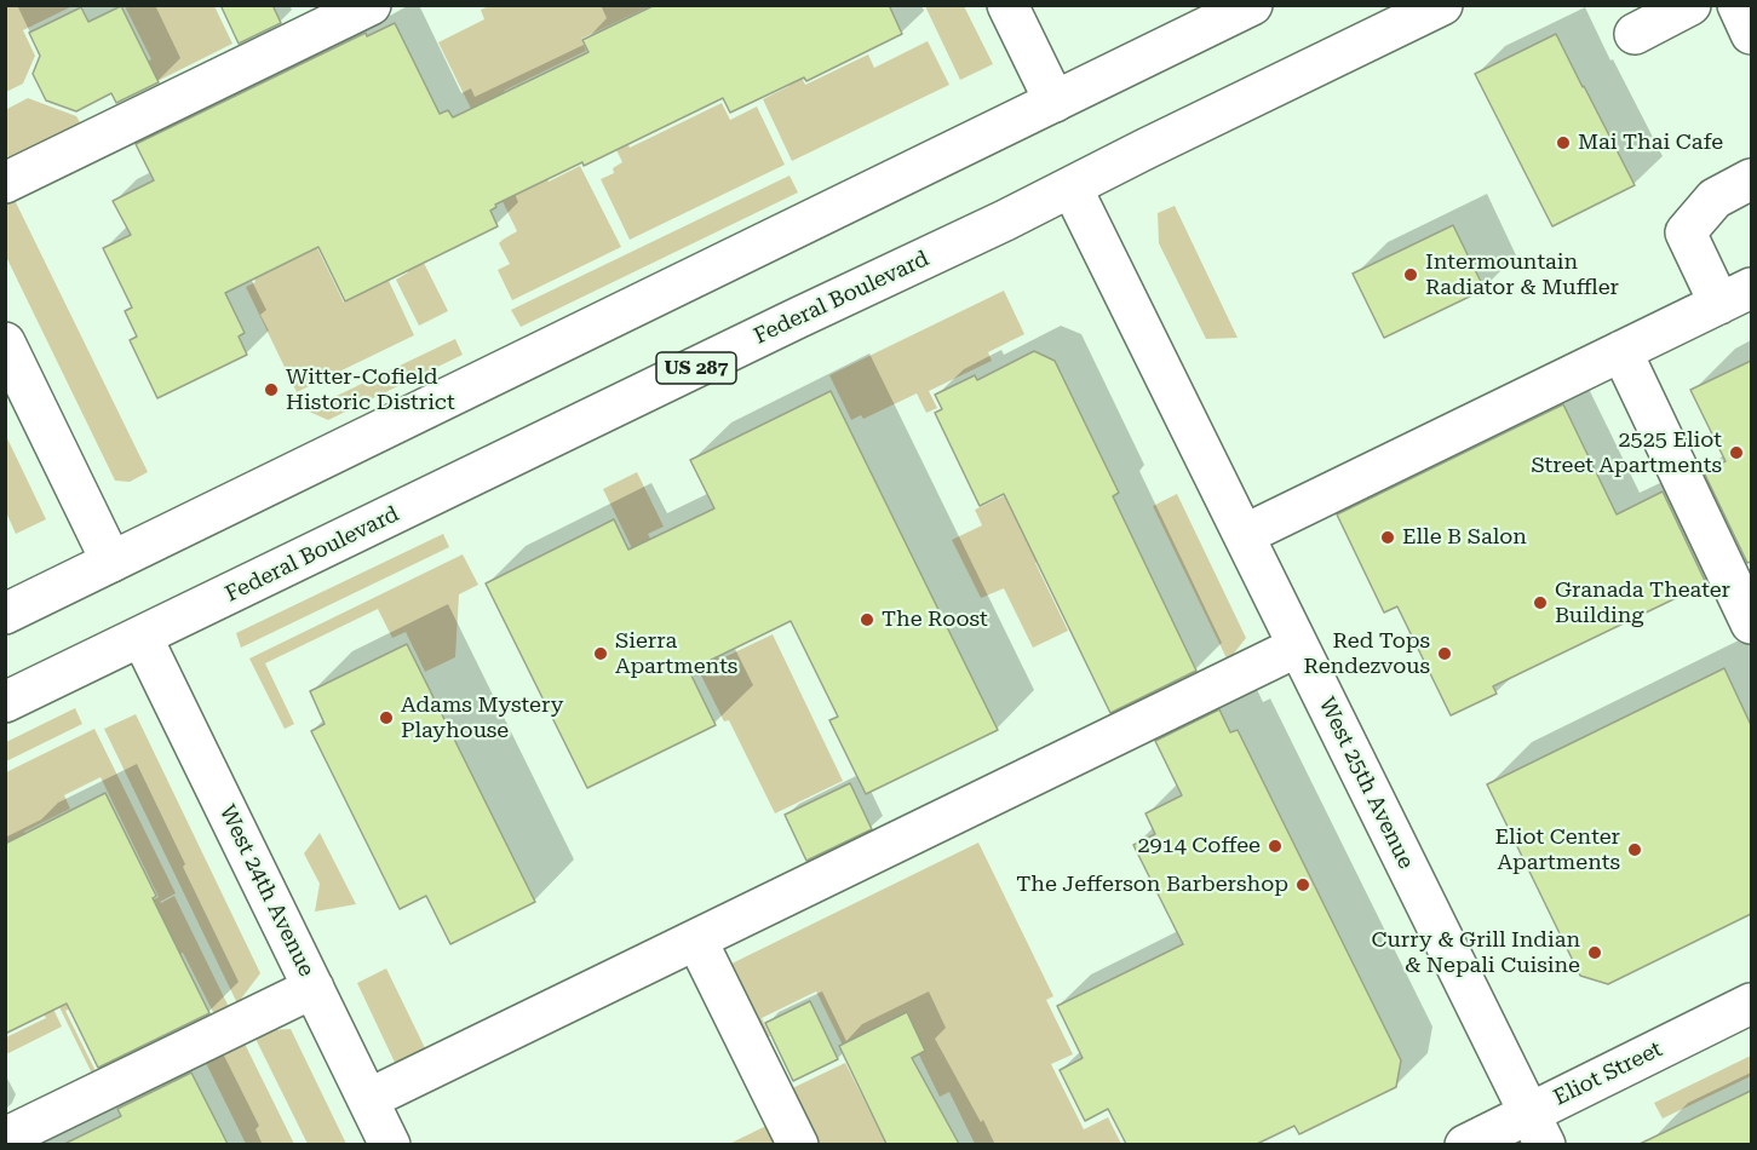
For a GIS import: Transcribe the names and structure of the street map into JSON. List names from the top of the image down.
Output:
{
  "streets": {
    "main road": [
      "Federal Boulevard",
      "US 287",
      "West 25th Avenue",
      "West 24th Avenue",
      "Eliot Street"
    ]
  },
  "crossings": [
    ["Federal Boulevard", "West 25th Avenue"],
    ["Federal Boulevard", "West 24th Avenue"],
    ["West 25th Avenue", "Eliot Street"]
  ],
  "places": [
    "Mai Thai Cafe",
    "Intermountain Radiator & Muffler",
    "Witter-Cofield Historic District",
    "2525 Eliot Street Apartments",
    "Elle B Salon",
    "Granada Theater Building",
    "The Roost",
    "Sierra Apartments",
    "Red Tops Rendezvous",
    "Adams Mystery Playhouse",
    "2914 Coffee",
    "Eliot Center Apartments",
    "The Jefferson Barbershop",
    "Curry & Grill Indian & Nepali Cuisine"
  ]
}
